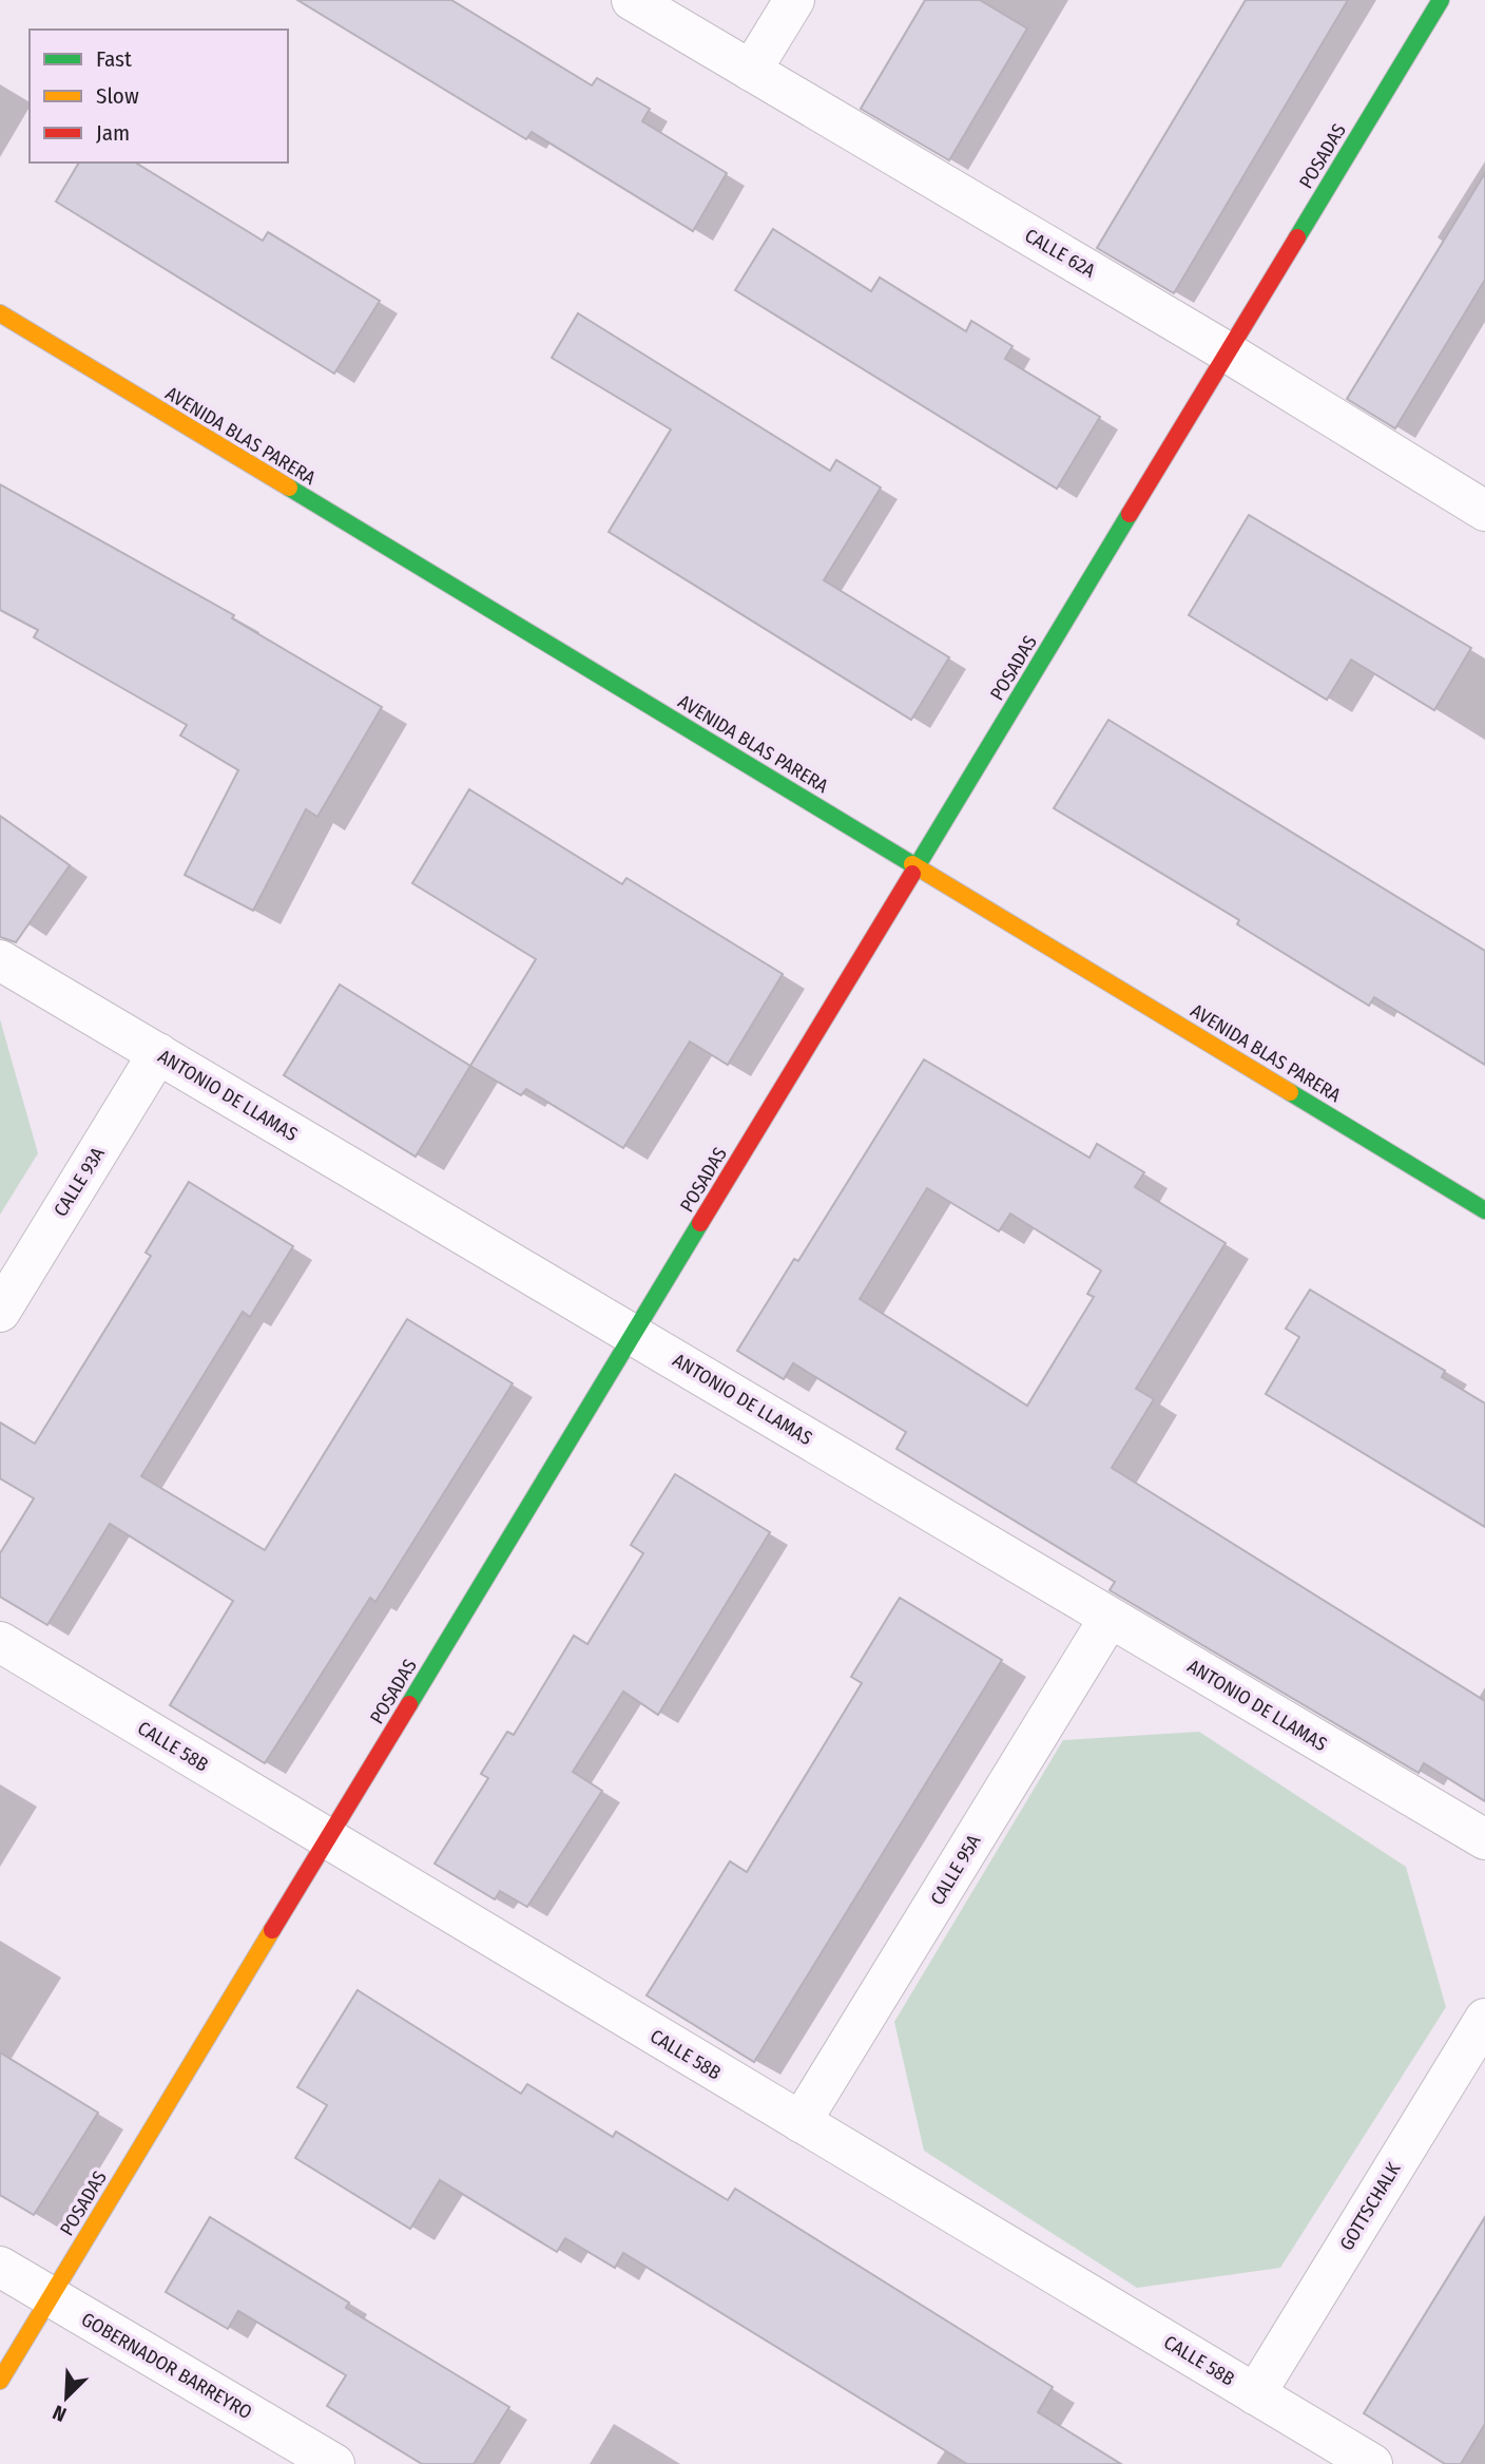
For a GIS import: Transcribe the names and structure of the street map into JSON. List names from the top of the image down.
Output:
{
  "streets": {
    "street": [
      "POSADAS",
      "CALLE 62A",
      "AVENIDA BLAS PARERA",
      "ANTONIO DE LLAMAS",
      "CALLE 93A",
      "CALLE 58B",
      "CALLE 95A",
      "GOTTSCHALK",
      "GOBERNADOR BARREYRO"
    ]
  },
  "crossings": [
    ["POSADAS", "CALLE 62A"],
    ["POSADAS", "AVENIDA BLAS PARERA"],
    ["POSADAS", "ANTONIO DE LLAMAS"],
    ["POSADAS", "CALLE 58B"],
    ["POSADAS", "GOBERNADOR BARREYRO"],
    ["ANTONIO DE LLAMAS", "CALLE 93A"],
    ["ANTONIO DE LLAMAS", "CALLE 95A"],
    ["CALLE 58B", "CALLE 95A"],
    ["CALLE 58B", "GOTTSCHALK"]
  ],
  "legend": ["Fast", "Slow", "Jam"],
  "north": "bottom left"
}
